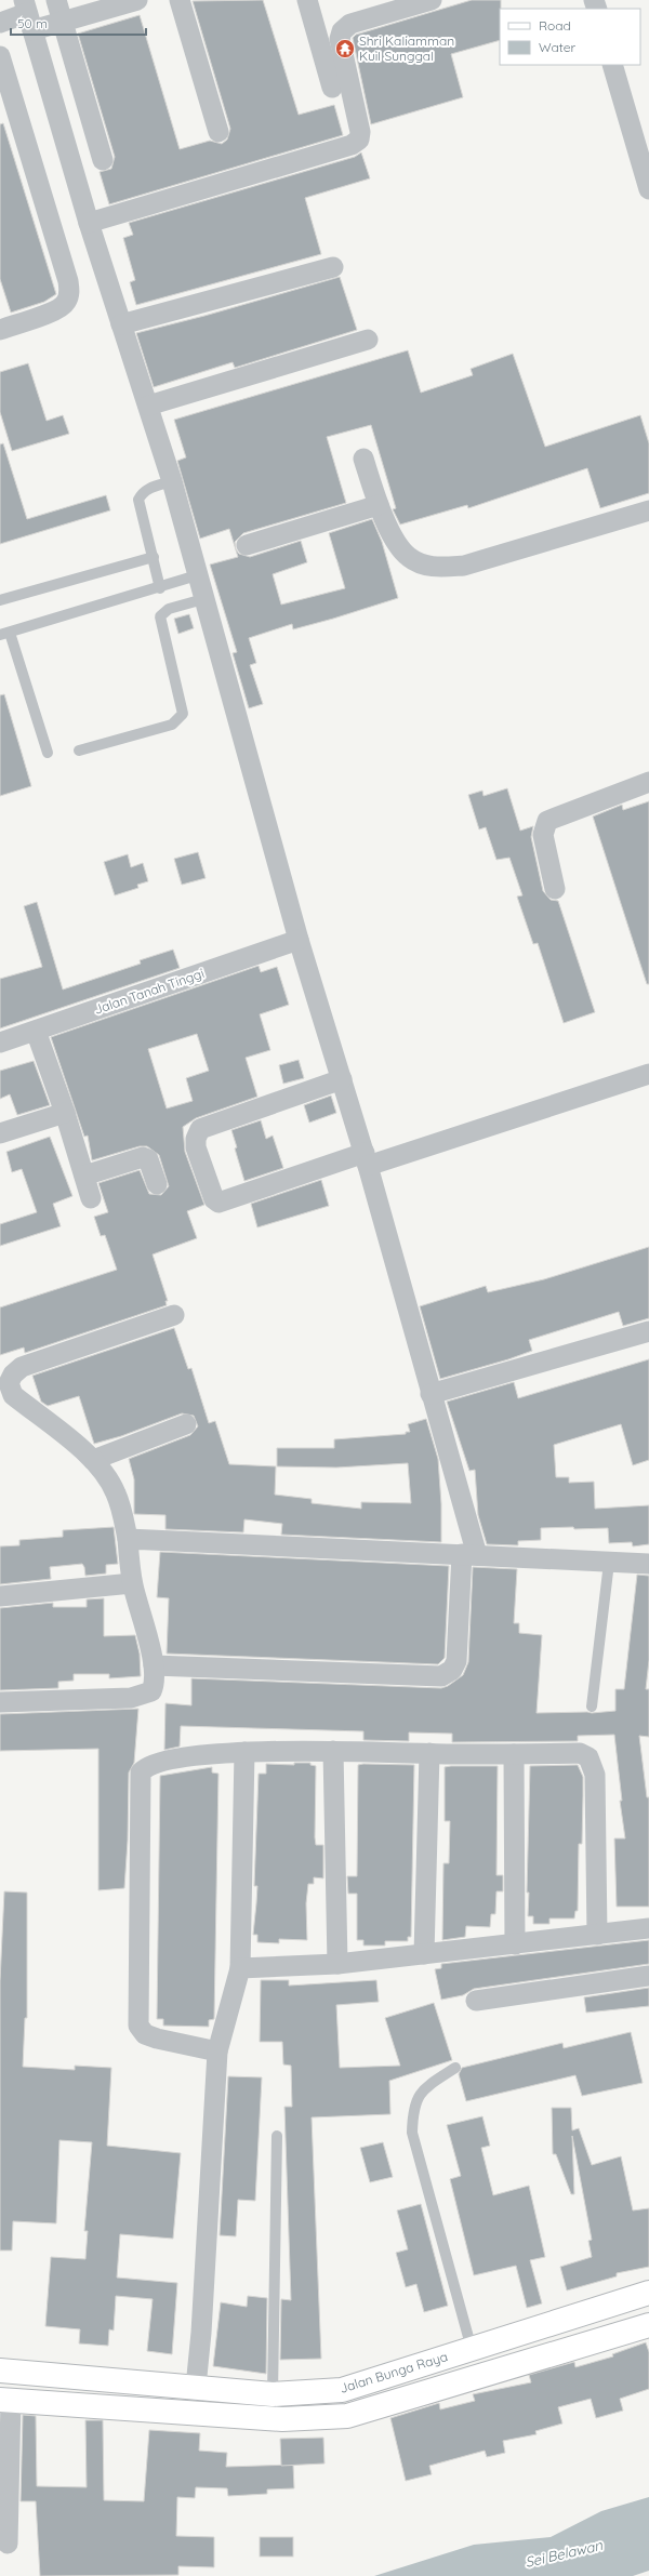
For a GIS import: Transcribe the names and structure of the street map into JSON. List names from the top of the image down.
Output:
{
  "streets": {
    "main road": ["Jalan Bunga Raya"],
    "street": ["Jalan Tanah Tinggi"]
  },
  "water": ["Sei Belawan"],
  "places": {
    "temple": ["Shri Kaliamman Kuil Sunggal"]
  },
  "legend": ["Road", "Water"],
  "scale_bar": "50 m"
}
